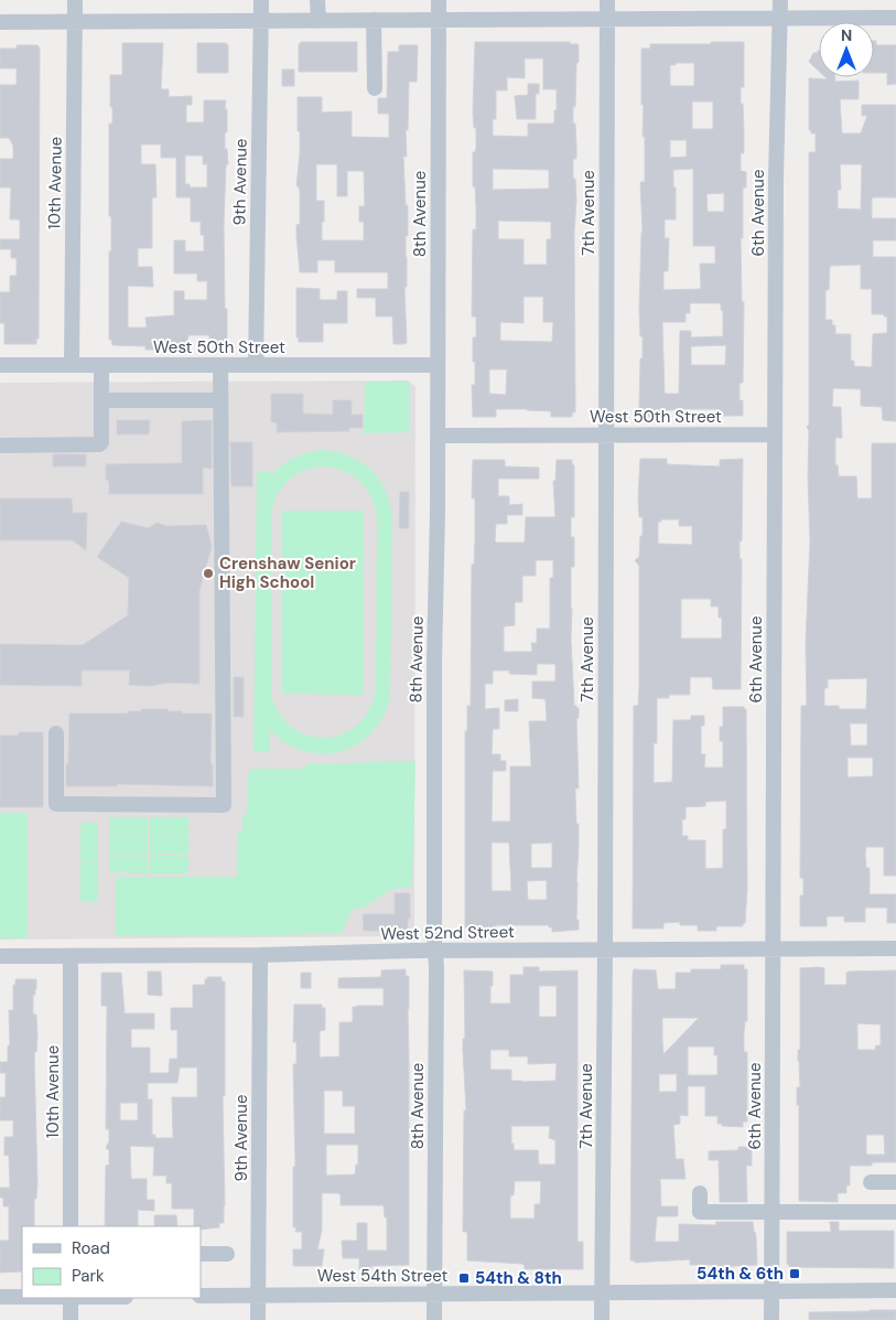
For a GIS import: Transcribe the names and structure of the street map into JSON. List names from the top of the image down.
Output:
{
  "streets": {
    "street": [
      "9th Avenue",
      "10th Avenue",
      "7th Avenue",
      "6th Avenue",
      "8th Avenue",
      "West 50th Street",
      "West 52nd Street",
      "West 54th Street"
    ]
  },
  "crossings": [
    ["9th Avenue", "West 50th Street"],
    ["9th Avenue", "West 52nd Street"],
    ["9th Avenue", "West 54th Street"],
    ["10th Avenue", "West 50th Street"],
    ["10th Avenue", "West 52nd Street"],
    ["7th Avenue", "West 50th Street"],
    ["7th Avenue", "West 52nd Street"],
    ["7th Avenue", "West 54th Street"],
    ["6th Avenue", "West 50th Street"],
    ["6th Avenue", "West 52nd Street"],
    ["6th Avenue", "West 54th Street"],
    ["8th Avenue", "West 50th Street"],
    ["8th Avenue", "West 52nd Street"],
    ["8th Avenue", "West 54th Street"]
  ],
  "places": {
    "other": ["Crenshaw Senior High School"],
    "transit": ["54th & 6th", "54th & 8th"]
  },
  "legend": ["Road", "Park"],
  "north": "top"
}
